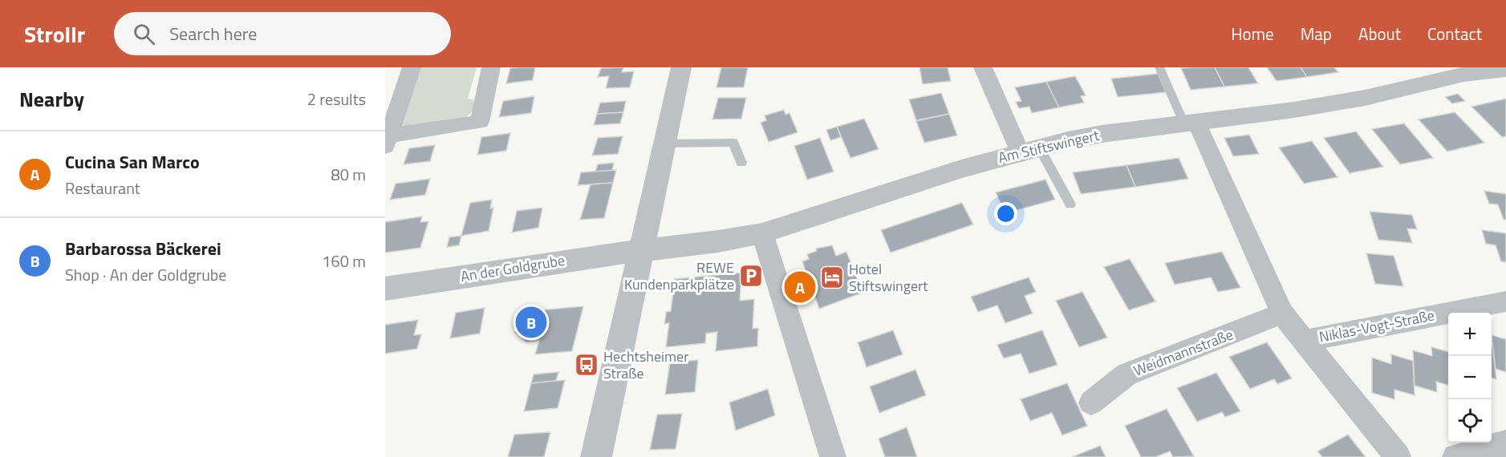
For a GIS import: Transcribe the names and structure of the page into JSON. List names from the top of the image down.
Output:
{
  "streets": {
    "street": [
      "Am Stiftswingert",
      "An der Goldgrube",
      "Niklas-Vogt-Straße",
      "Weidmannstraße"
    ]
  },
  "crossings": [
    ["Am Stiftswingert", "An der Goldgrube"]
  ],
  "places": {
    "parking": ["REWE Kundenparkplätze"],
    "hotel": ["Hotel Stiftswingert"],
    "bus stop": ["Hechtsheimer Straße"]
  },
  "page": {
    "header": "Strollr",
    "search": "Search here",
    "nav": [
      "Home",
      "Map",
      "About",
      "Contact"
    ],
    "heading": ["Nearby", "2 results"],
    "list": [
      {
        "mark": "A",
        "name": "Cucina San Marco",
        "note": "Restaurant",
        "value": "80 m"
      },
      {
        "mark": "B",
        "name": "Barbarossa Bäckerei",
        "note": "Shop · An der Goldgrube",
        "value": "160 m"
      }
    ],
    "pins": ["A", "B"],
    "map_buttons": ["+", "−"]
  }
}
